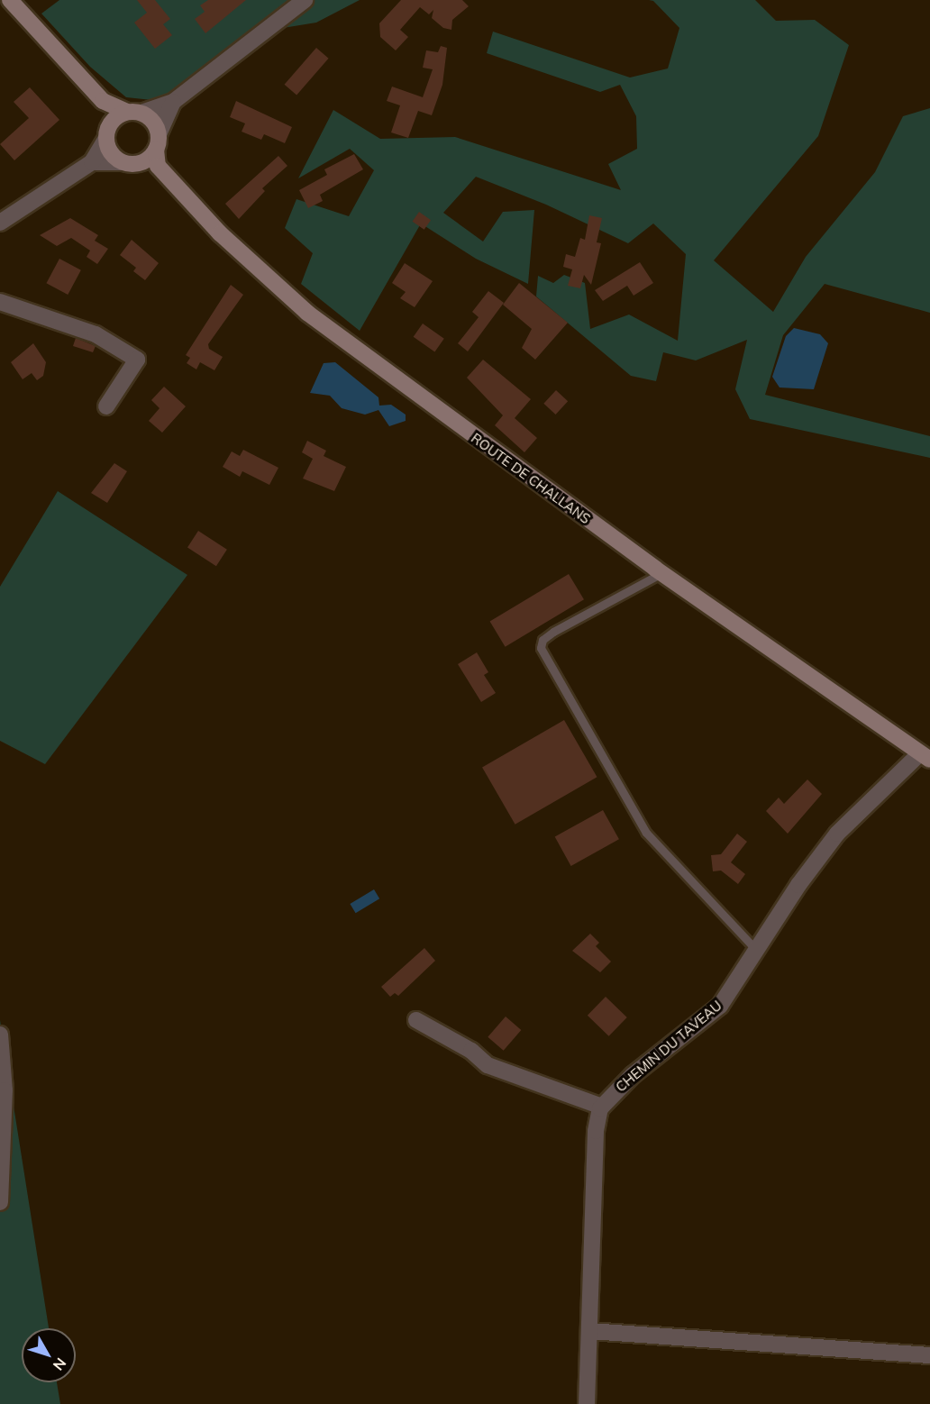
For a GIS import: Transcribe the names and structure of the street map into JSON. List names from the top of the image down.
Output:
{
  "streets": {
    "main road": ["ROUTE DE CHALLANS"],
    "street": ["CHEMIN DU TAVEAU"]
  },
  "crossings": [
    ["ROUTE DE CHALLANS", "CHEMIN DU TAVEAU"]
  ],
  "north": "bottom right"
}
